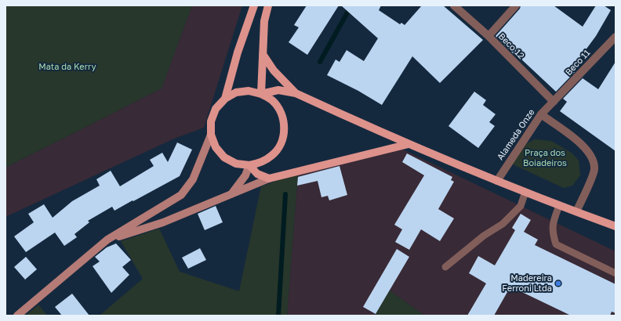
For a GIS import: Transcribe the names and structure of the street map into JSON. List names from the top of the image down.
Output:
{
  "streets": {
    "street": ["Beco 12", "Beco 11", "Alameda Onze"]
  },
  "crossings": [
    ["Beco 12", "Beco 11"],
    ["Beco 12", "Alameda Onze"],
    ["Beco 11", "Alameda Onze"]
  ],
  "parks": ["Mata da Kerry", "Praça dos Boiadeiros"],
  "places": ["Madereira Ferroni Ltda"]
}
